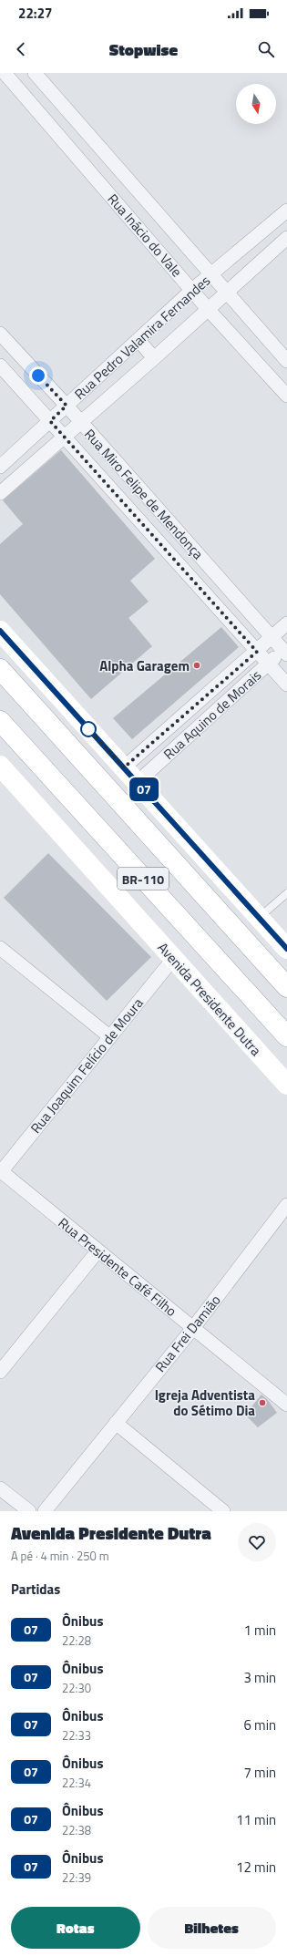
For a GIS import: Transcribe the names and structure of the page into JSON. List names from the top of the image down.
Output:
{
  "streets": {
    "main road": ["BR-110", "Avenida Presidente Dutra"],
    "street": [
      "Rua Inácio do Vale",
      "Rua Pedro Valamira Fernandes",
      "Rua Miro Felipe de Mendonça",
      "Rua Aquino de Morais",
      "Rua Joaquim Felício de Moura",
      "Rua Presidente Café Filho",
      "Rua Frei Damião"
    ]
  },
  "crossings": [
    ["Rua Inácio do Vale", "Rua Pedro Valamira Fernandes"],
    ["Rua Pedro Valamira Fernandes", "Rua Miro Felipe de Mendonça"],
    ["Rua Miro Felipe de Mendonça", "Rua Aquino de Morais"],
    ["Avenida Presidente Dutra", "Rua Joaquim Felício de Moura"],
    ["Rua Joaquim Felício de Moura", "Rua Presidente Café Filho"],
    ["Rua Presidente Café Filho", "Rua Frei Damião"]
  ],
  "places": ["Alpha Garagem", "Igreja Adventista do Sétimo Dia"],
  "lines": ["bus line 07"],
  "north": "bottom",
  "page": {
    "status": "22:27",
    "header": "Stopwise",
    "on_map": "07",
    "heading": [
      ["Avenida Presidente Dutra", "A pé · 4 min · 250 m"],
      "Partidas"
    ],
    "list": [
      {
        "mark": "07",
        "name": "Ônibus",
        "note": "22:28",
        "value": "1 min"
      },
      {
        "mark": "07",
        "name": "Ônibus",
        "note": "22:30",
        "value": "3 min"
      },
      {
        "mark": "07",
        "name": "Ônibus",
        "note": "22:33",
        "value": "6 min"
      },
      {
        "mark": "07",
        "name": "Ônibus",
        "note": "22:34",
        "value": "7 min"
      },
      {
        "mark": "07",
        "name": "Ônibus",
        "note": "22:38",
        "value": "11 min"
      },
      {
        "mark": "07",
        "name": "Ônibus",
        "note": "22:39",
        "value": "12 min"
      }
    ],
    "buttons": ["Rotas", "Bilhetes"]
  }
}
